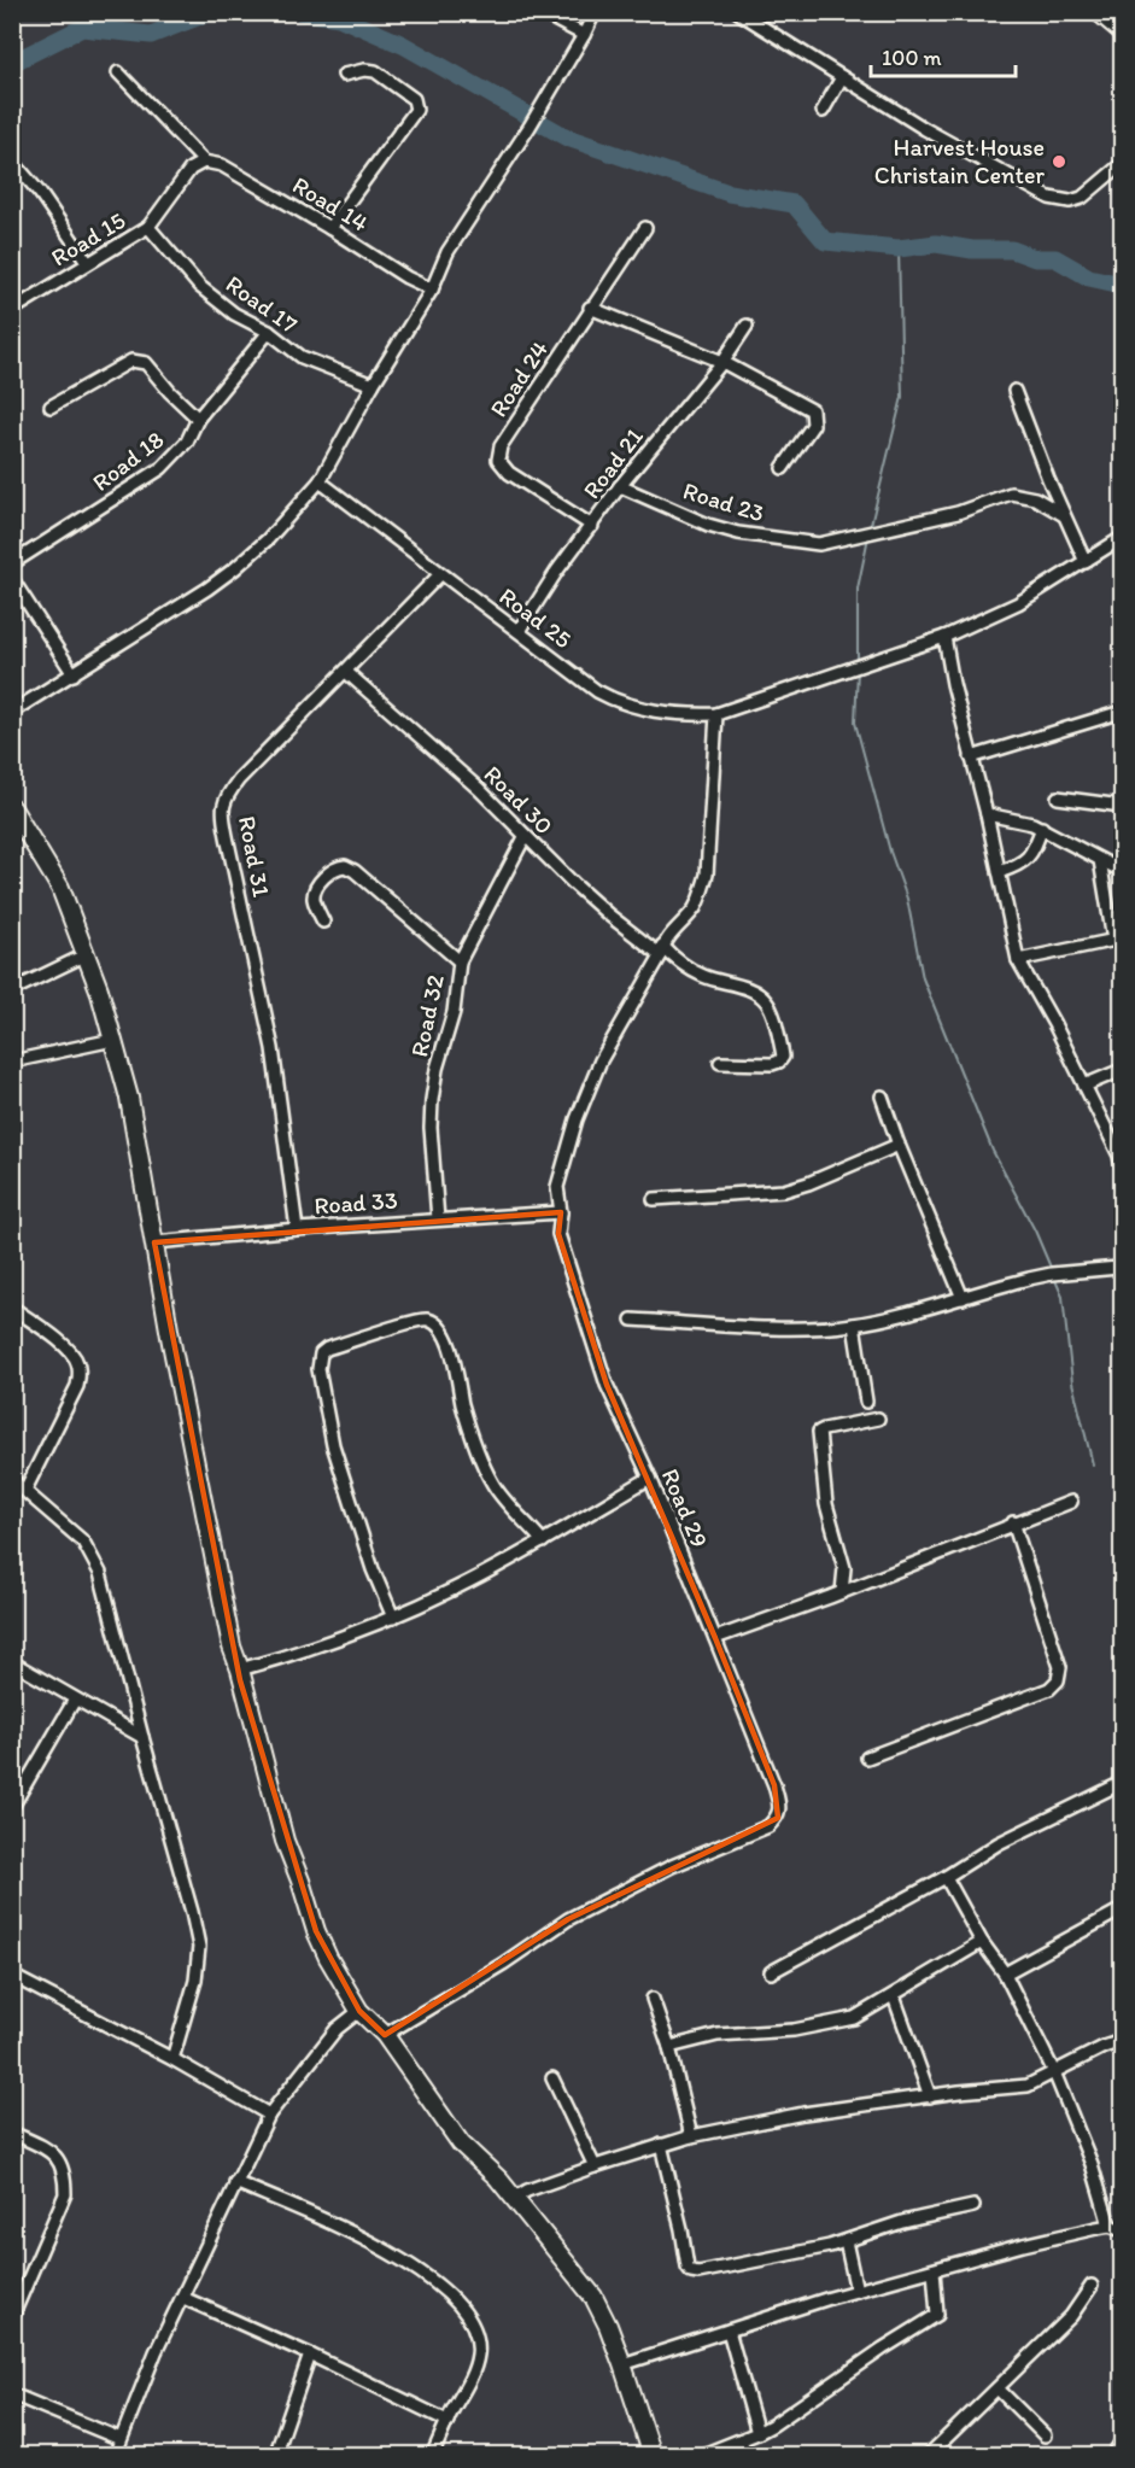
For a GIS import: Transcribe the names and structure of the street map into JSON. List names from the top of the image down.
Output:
{
  "streets": {
    "street": [
      "Road 14",
      "Road 15",
      "Road 17",
      "Road 24",
      "Road 18",
      "Road 21",
      "Road 23",
      "Road 25",
      "Road 30",
      "Road 31",
      "Road 32",
      "Road 33",
      "Road 29"
    ]
  },
  "crossings": [
    ["Road 14", "Road 15"],
    ["Road 15", "Road 17"],
    ["Road 17", "Road 18"],
    ["Road 24", "Road 21"],
    ["Road 21", "Road 23"],
    ["Road 21", "Road 25"],
    ["Road 25", "Road 31"],
    ["Road 25", "Road 29"],
    ["Road 30", "Road 31"],
    ["Road 30", "Road 32"],
    ["Road 30", "Road 29"],
    ["Road 31", "Road 33"],
    ["Road 32", "Road 33"],
    ["Road 33", "Road 29"]
  ],
  "places": ["Harvest House Christain Center"],
  "scale_bar": "100 m"
}
